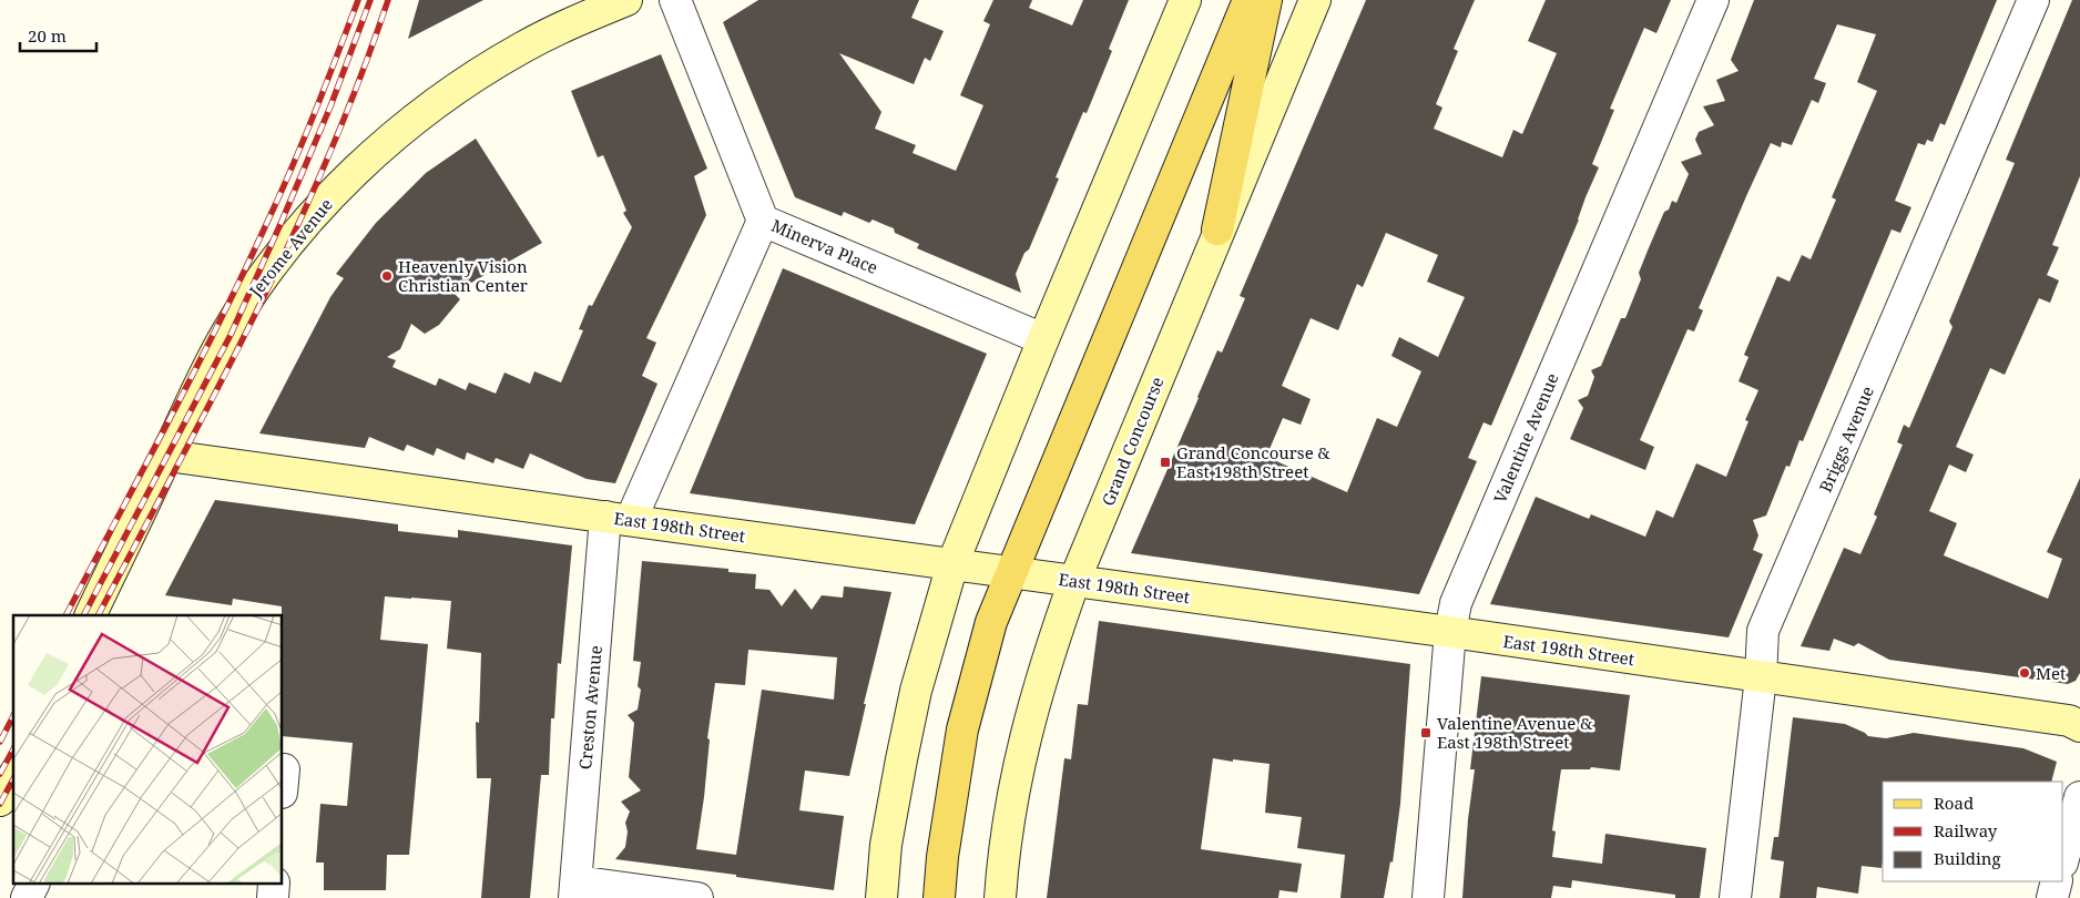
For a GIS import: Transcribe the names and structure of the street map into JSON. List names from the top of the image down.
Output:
{
  "streets": {
    "street": [
      "Minerva Place",
      "Jerome Avenue",
      "Valentine Avenue",
      "Briggs Avenue",
      "Grand Concourse",
      "East 198th Street",
      "Creston Avenue"
    ]
  },
  "crossings": [
    ["Minerva Place", "Creston Avenue"],
    ["Jerome Avenue", "East 198th Street"],
    ["Valentine Avenue", "East 198th Street"],
    ["Briggs Avenue", "East 198th Street"],
    ["Grand Concourse", "East 198th Street"],
    ["East 198th Street", "Creston Avenue"]
  ],
  "places": {
    "other": ["Heavenly Vision Christian Center", "Met"],
    "transit": ["Grand Concourse & East 198th Street", "Valentine Avenue & East 198th Street"]
  },
  "legend": ["Road", "Railway", "Building"],
  "scale_bar": "20 m"
}
